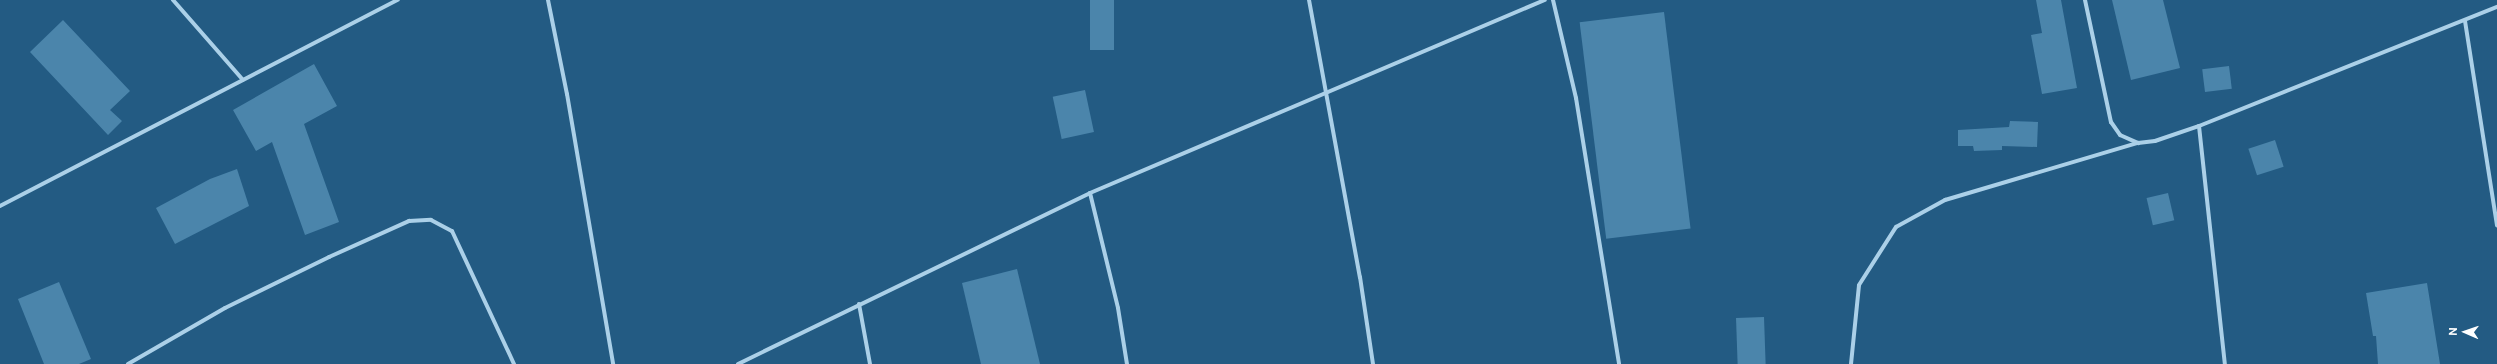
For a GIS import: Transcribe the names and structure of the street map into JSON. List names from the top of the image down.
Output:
{
  "north": "left"
}
